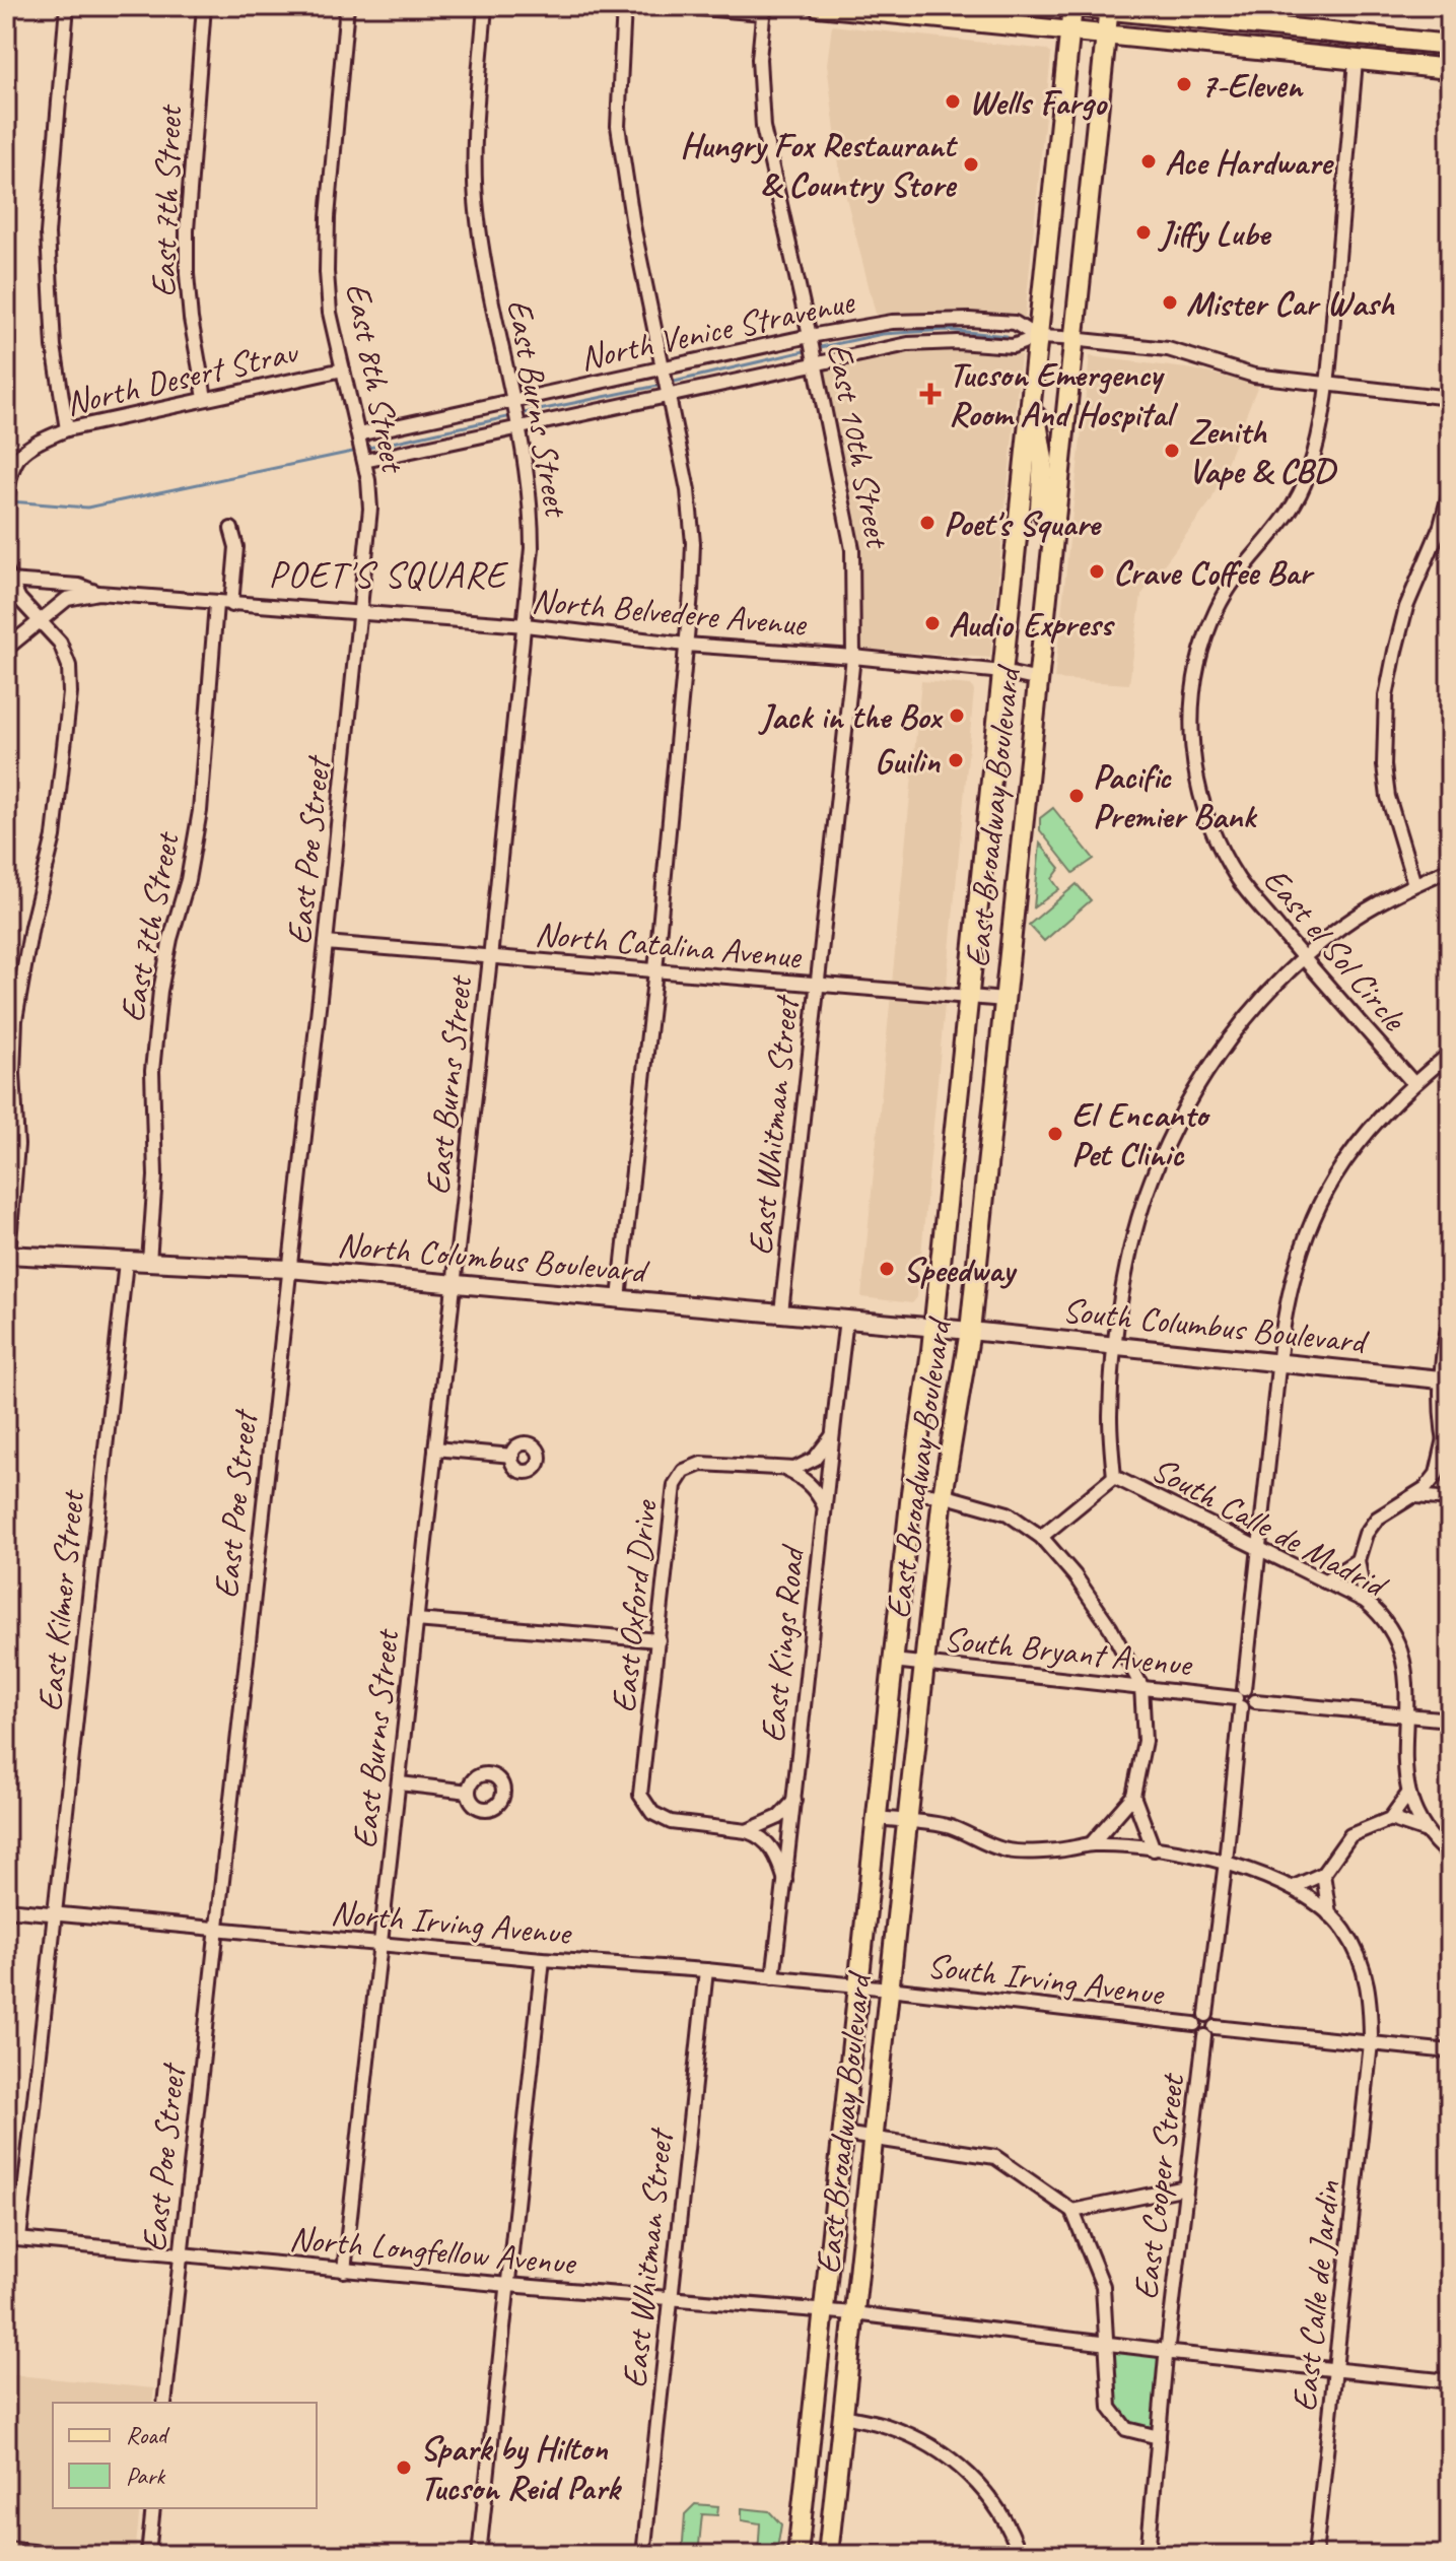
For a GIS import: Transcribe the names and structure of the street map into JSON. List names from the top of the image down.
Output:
{
  "streets": {
    "main road": ["East Broadway Boulevard"],
    "street": [
      "East 7th Street",
      "North Venice Stravenue",
      "North Desert Strav",
      "East 8th Street",
      "East Burns Street",
      "East 10th Street",
      "North Belvedere Avenue",
      "East Poe Street",
      "North Catalina Avenue",
      "East el Sol Circle",
      "East Whitman Street",
      "North Columbus Boulevard",
      "South Columbus Boulevard",
      "South Calle de Madrid",
      "East Kilmer Street",
      "East Oxford Drive",
      "East Kings Road",
      "South Bryant Avenue",
      "North Irving Avenue",
      "South Irving Avenue",
      "East Cooper Street",
      "North Longfellow Avenue",
      "East Calle de Jardin"
    ]
  },
  "crossings": [
    ["East 7th Street", "North Desert Strav"],
    ["East 7th Street", "North Belvedere Avenue"],
    ["East 7th Street", "North Columbus Boulevard"],
    ["North Venice Stravenue", "East 8th Street"],
    ["North Venice Stravenue", "East Burns Street"],
    ["North Venice Stravenue", "East 10th Street"],
    ["North Venice Stravenue", "East Broadway Boulevard"],
    ["North Venice Stravenue", "East el Sol Circle"],
    ["North Desert Strav", "East 8th Street"],
    ["East 8th Street", "North Belvedere Avenue"],
    ["East 8th Street", "East Poe Street"],
    ["East Burns Street", "North Belvedere Avenue"],
    ["East Burns Street", "North Catalina Avenue"],
    ["East Burns Street", "North Columbus Boulevard"],
    ["East Burns Street", "North Irving Avenue"],
    ["East Burns Street", "North Longfellow Avenue"],
    ["East 10th Street", "North Belvedere Avenue"],
    ["East 10th Street", "East Whitman Street"],
    ["North Belvedere Avenue", "East Broadway Boulevard"],
    ["North Belvedere Avenue", "East Poe Street"],
    ["North Belvedere Avenue", "East Whitman Street"],
    ["East Broadway Boulevard", "North Catalina Avenue"],
    ["East Broadway Boulevard", "North Columbus Boulevard"],
    ["East Broadway Boulevard", "South Columbus Boulevard"],
    ["East Broadway Boulevard", "South Bryant Avenue"],
    ["East Broadway Boulevard", "North Irving Avenue"],
    ["East Broadway Boulevard", "South Irving Avenue"],
    ["East Broadway Boulevard", "North Longfellow Avenue"],
    ["East Poe Street", "North Catalina Avenue"],
    ["East Poe Street", "North Columbus Boulevard"],
    ["East Poe Street", "North Irving Avenue"],
    ["East Poe Street", "North Longfellow Avenue"],
    ["North Catalina Avenue", "East Whitman Street"],
    ["East Whitman Street", "North Columbus Boulevard"],
    ["East Whitman Street", "North Irving Avenue"],
    ["East Whitman Street", "North Longfellow Avenue"],
    ["North Columbus Boulevard", "South Columbus Boulevard"],
    ["North Columbus Boulevard", "East Kilmer Street"],
    ["North Columbus Boulevard", "East Kings Road"],
    ["East Kilmer Street", "North Irving Avenue"],
    ["East Kilmer Street", "North Longfellow Avenue"],
    ["East Kings Road", "North Irving Avenue"],
    ["North Irving Avenue", "South Irving Avenue"],
    ["South Irving Avenue", "East Cooper Street"],
    ["East Cooper Street", "North Longfellow Avenue"],
    ["North Longfellow Avenue", "East Calle de Jardin"]
  ],
  "districts": ["POET'S SQUARE"],
  "places": {
    "other": [
      "7-Eleven",
      "Wells Fargo",
      "Ace Hardware",
      "Hungry Fox Restaurant & Country Store",
      "Jiffy Lube",
      "Mister Car Wash",
      "Zenith Vape & CBD",
      "Poet's Square",
      "Crave Coffee Bar",
      "Audio Express",
      "Jack in the Box",
      "Guilin",
      "Pacific Premier Bank",
      "El Encanto Pet Clinic",
      "Speedway",
      "Spark by Hilton Tucson Reid Park"
    ],
    "health": ["Tucson Emergency Room And Hospital"]
  },
  "legend": ["Road", "Park"]
}
